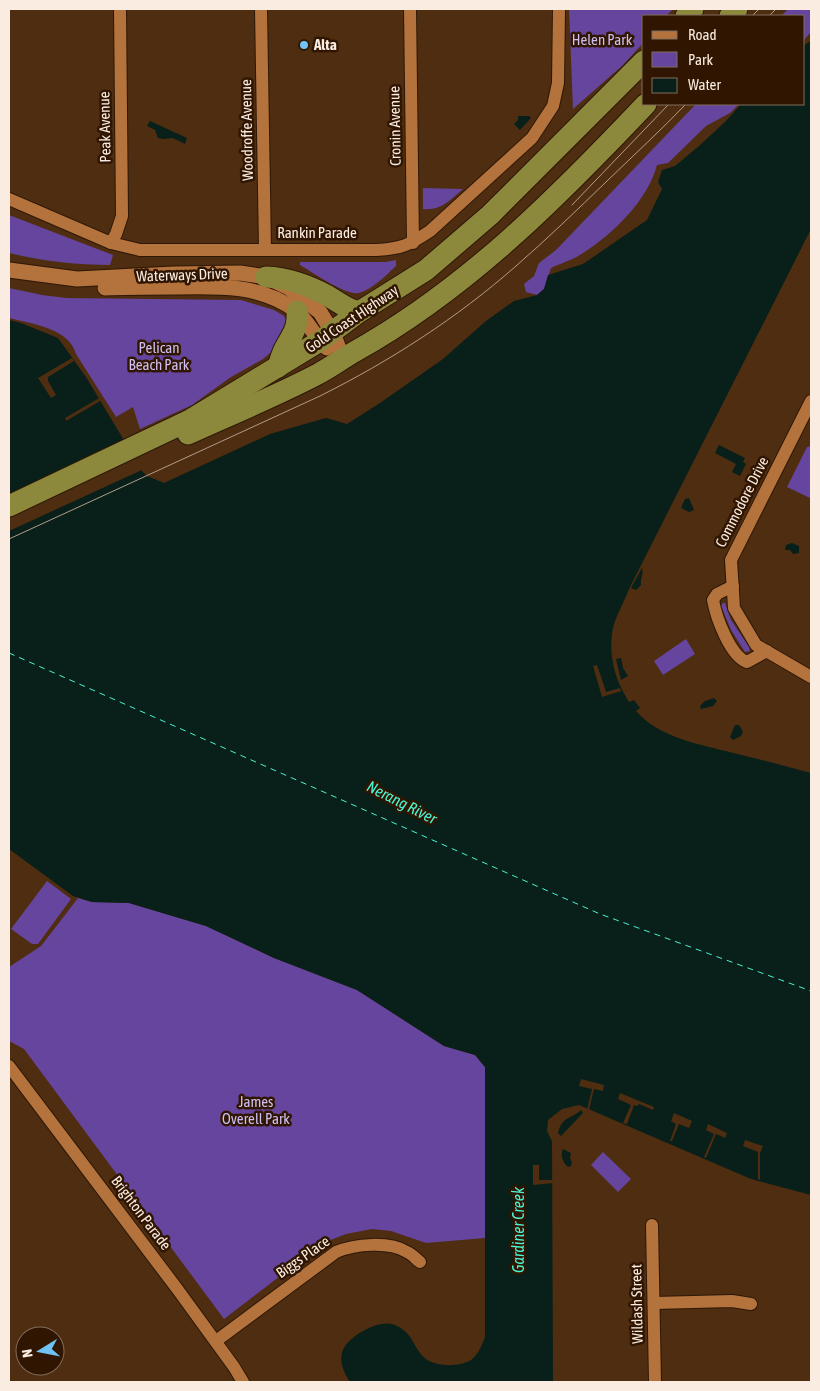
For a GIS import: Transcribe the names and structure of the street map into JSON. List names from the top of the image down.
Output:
{
  "streets": {
    "highway": ["Gold Coast Highway"],
    "street": [
      "Cronin Avenue",
      "Peak Avenue",
      "Woodroffe Avenue",
      "Rankin Parade",
      "Waterways Drive",
      "Commodore Drive",
      "Brighton Parade",
      "Biggs Place",
      "Wildash Street"
    ]
  },
  "crossings": [
    ["Cronin Avenue", "Rankin Parade"],
    ["Peak Avenue", "Rankin Parade"],
    ["Woodroffe Avenue", "Rankin Parade"],
    ["Waterways Drive", "Gold Coast Highway"],
    ["Brighton Parade", "Biggs Place"]
  ],
  "water": ["Nerang River", "Gardiner Creek"],
  "parks": ["Helen Park", "Pelican Beach Park", "James Overell Park"],
  "places": ["Alta"],
  "legend": ["Road", "Park", "Water"],
  "north": "left"
}
